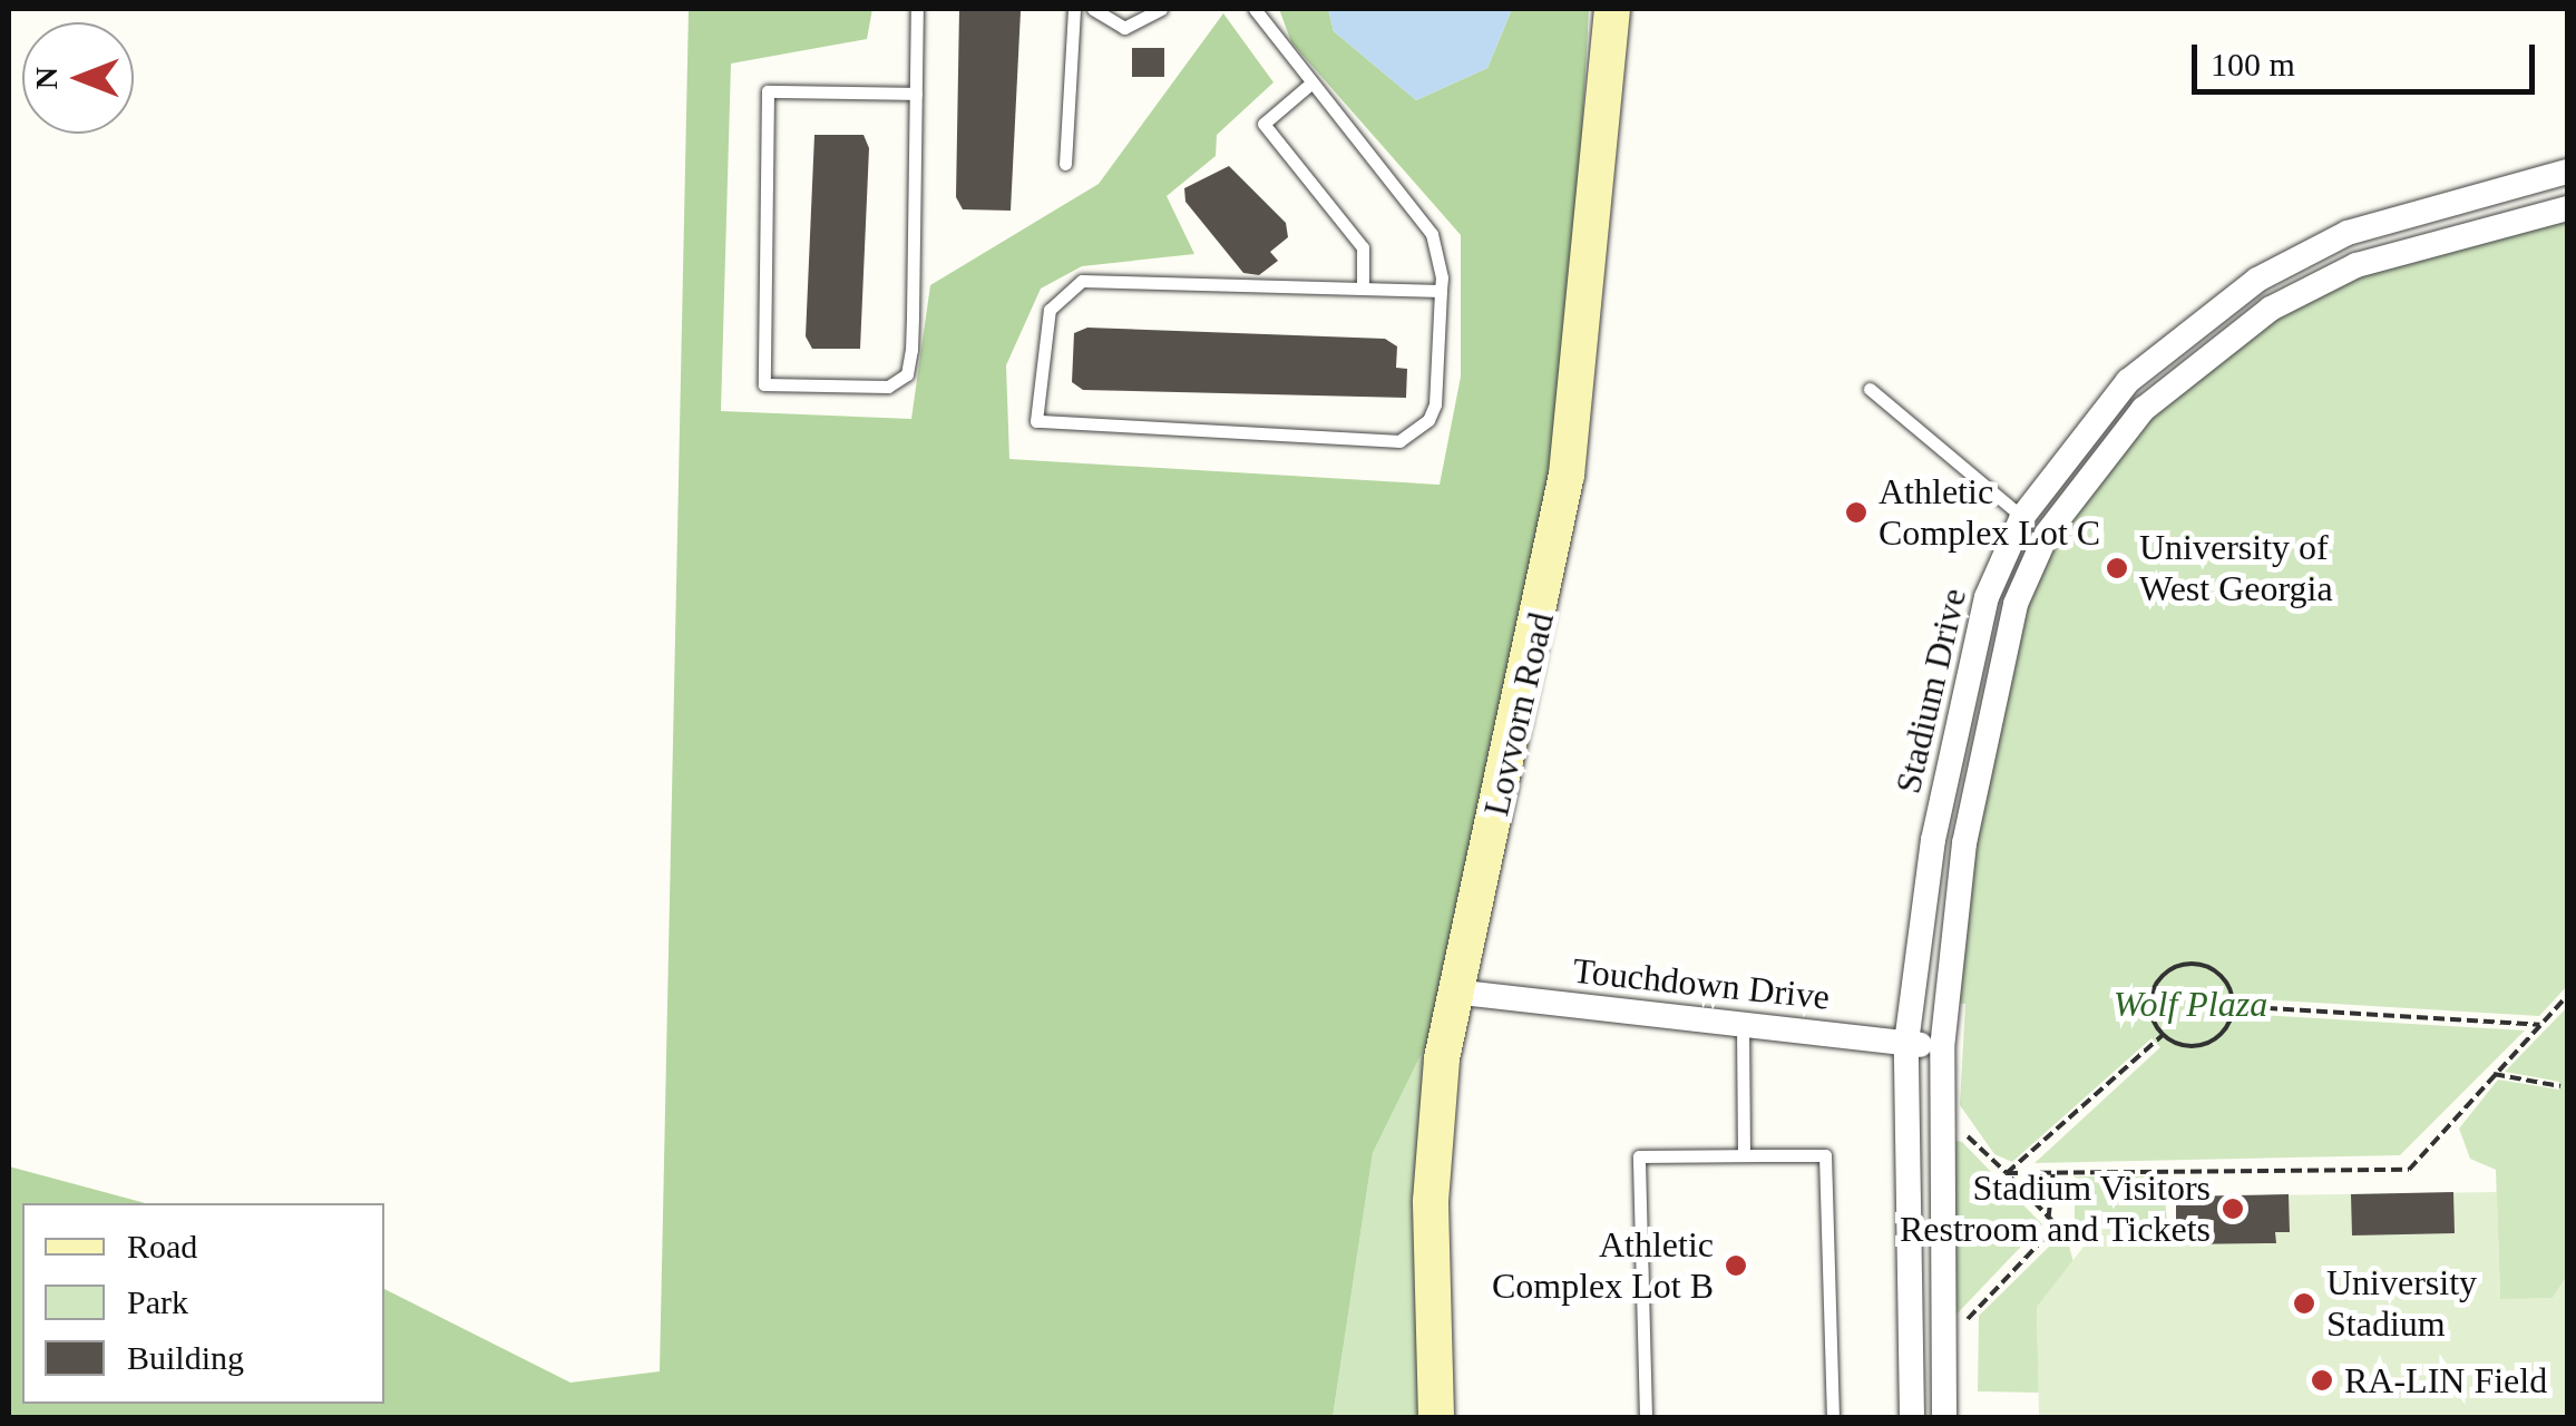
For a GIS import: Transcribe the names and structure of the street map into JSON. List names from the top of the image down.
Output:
{
  "streets": {
    "street": ["Stadium Drive", "Lovvorn Road", "Touchdown Drive"]
  },
  "crossings": [
    ["Stadium Drive", "Touchdown Drive"],
    ["Lovvorn Road", "Touchdown Drive"]
  ],
  "parks": ["Wolf Plaza"],
  "places": [
    "Athletic Complex Lot C",
    "University of West Georgia",
    "Stadium Visitors Restroom and Tickets",
    "Athletic Complex Lot B",
    "University Stadium",
    "RA-LIN Field"
  ],
  "legend": ["Road", "Park", "Building"],
  "scale_bar": "100 m",
  "north": "left"
}
